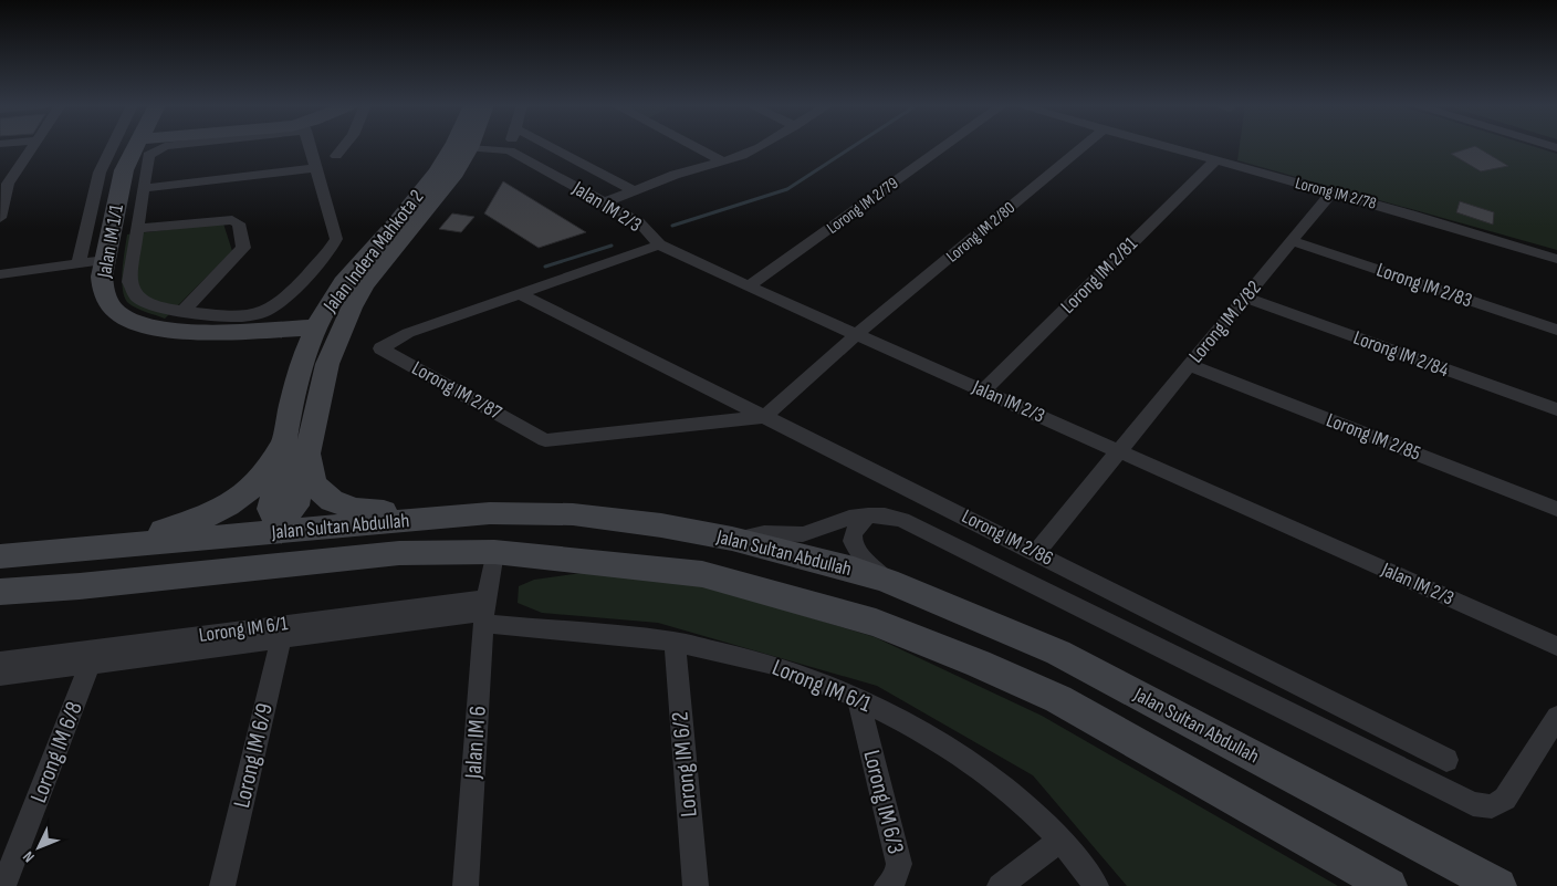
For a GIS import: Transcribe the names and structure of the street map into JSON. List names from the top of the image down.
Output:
{
  "streets": {
    "main road": ["Jalan IM 1/1", "Jalan Indera Mahkota 2", "Jalan Sultan Abdullah"],
    "street": [
      "Lorong IM 2/78",
      "Lorong IM 2/79",
      "Jalan IM 2/3",
      "Lorong IM 2/80",
      "Lorong IM 2/81",
      "Lorong IM 2/83",
      "Lorong IM 2/82",
      "Lorong IM 2/84",
      "Lorong IM 2/87",
      "Lorong IM 2/85",
      "Lorong IM 2/86",
      "Lorong IM 6/1",
      "Jalan IM 6",
      "Lorong IM 6/8",
      "Lorong IM 6/9",
      "Lorong IM 6/2",
      "Lorong IM 6/3"
    ]
  },
  "crossings": [
    ["Lorong IM 2/78", "Lorong IM 2/81"],
    ["Lorong IM 2/78", "Lorong IM 2/82"],
    ["Lorong IM 2/79", "Jalan IM 2/3"],
    ["Jalan IM 2/3", "Lorong IM 2/80"],
    ["Jalan IM 2/3", "Jalan Indera Mahkota 2"],
    ["Jalan IM 2/3", "Lorong IM 2/81"],
    ["Jalan IM 2/3", "Lorong IM 2/82"],
    ["Jalan IM 1/1", "Jalan Indera Mahkota 2"],
    ["Lorong IM 2/83", "Lorong IM 2/82"],
    ["Lorong IM 2/82", "Lorong IM 2/84"],
    ["Lorong IM 2/82", "Lorong IM 2/85"],
    ["Lorong IM 2/82", "Lorong IM 2/86"],
    ["Lorong IM 2/87", "Lorong IM 2/86"],
    ["Jalan Sultan Abdullah", "Jalan IM 6"],
    ["Lorong IM 6/1", "Jalan IM 6"],
    ["Lorong IM 6/1", "Lorong IM 6/8"],
    ["Lorong IM 6/1", "Lorong IM 6/9"],
    ["Lorong IM 6/1", "Lorong IM 6/2"],
    ["Lorong IM 6/1", "Lorong IM 6/3"]
  ],
  "north": "bottom left"
}
